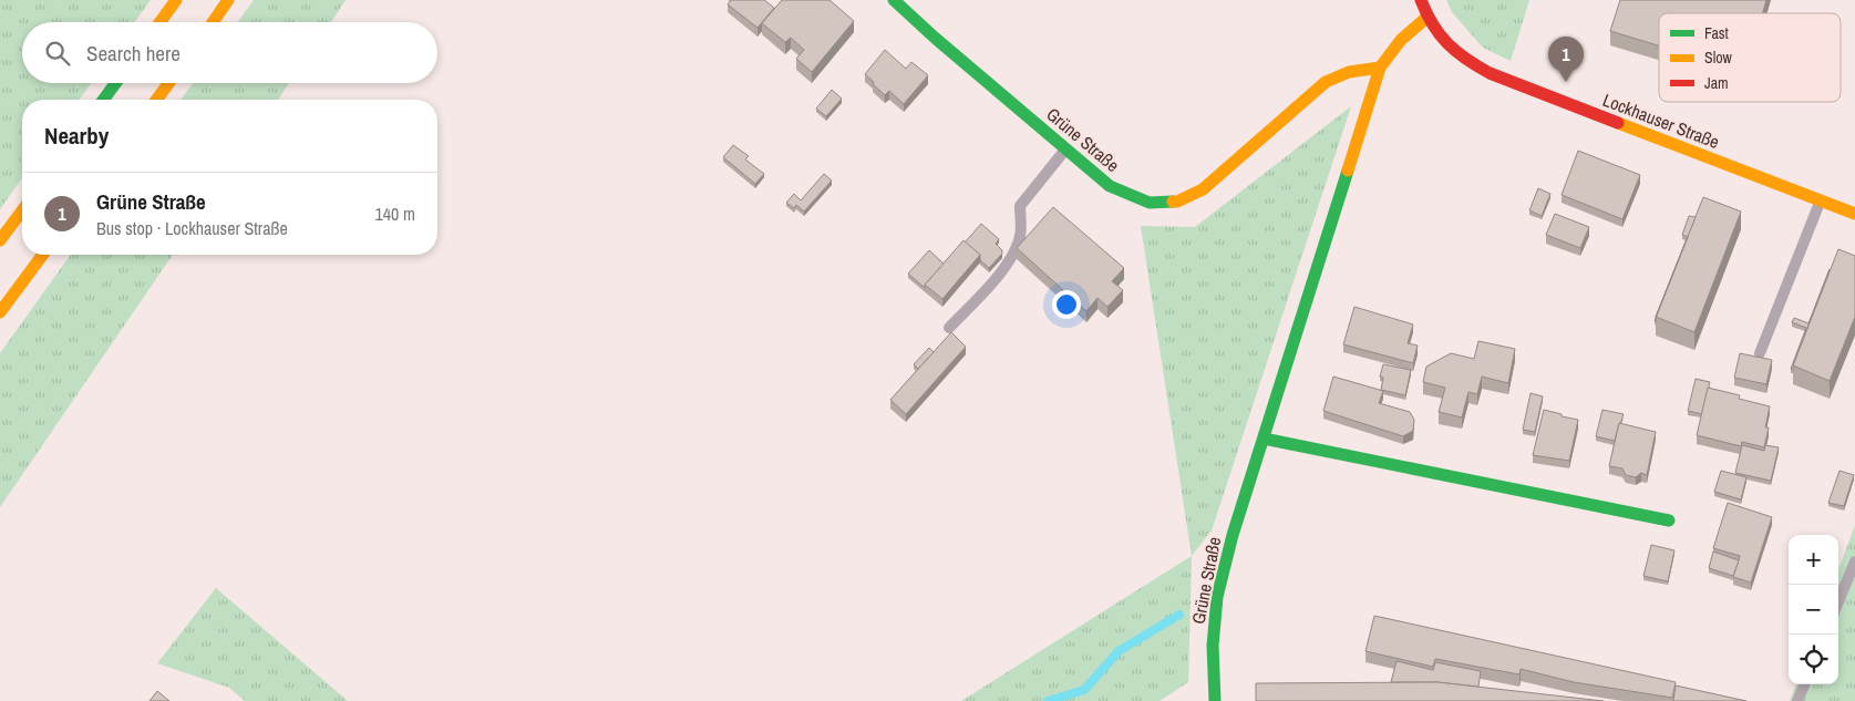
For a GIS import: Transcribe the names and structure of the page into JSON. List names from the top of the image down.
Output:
{
  "streets": {
    "main road": ["Lockhauser Straße", "Grüne Straße"]
  },
  "crossings": [
    ["Lockhauser Straße", "Grüne Straße"]
  ],
  "legend": ["Fast", "Slow", "Jam"],
  "page": {
    "search": "Search here",
    "pins": "1",
    "heading": "Nearby",
    "list": [
      {
        "mark": "1",
        "name": "Grüne Straße",
        "note": "Bus stop · Lockhauser Straße",
        "value": "140 m"
      }
    ],
    "map_buttons": ["+", "−"]
  }
}
